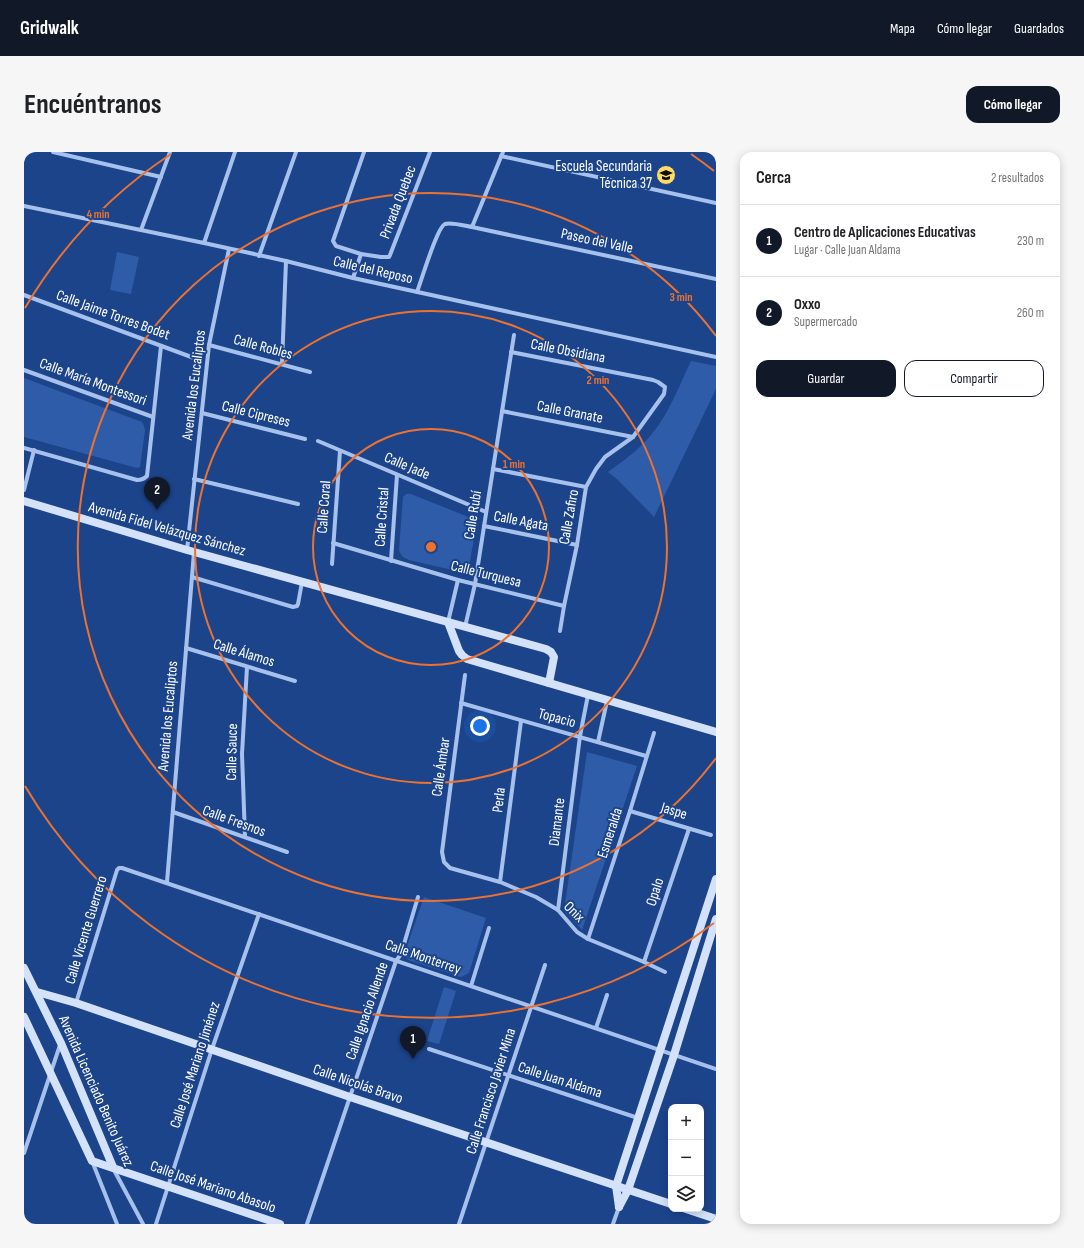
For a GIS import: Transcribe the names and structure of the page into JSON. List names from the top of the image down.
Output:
{
  "streets": {
    "street": [
      "Privada Quebec",
      "Paseo del Valle",
      "Calle del Reposo",
      "Calle Jaime Torres Bodet",
      "Calle Robles",
      "Calle Obsidiana",
      "Calle María Montessori",
      "Avenida los Eucaliptos",
      "Calle Granate",
      "Calle Cipreses",
      "Calle Jade",
      "Calle Coral",
      "Calle Rubí",
      "Calle Cristal",
      "Calle Zafiro",
      "Calle Agata",
      "Avenida Fidel Velázquez Sánchez",
      "Calle Turquesa",
      "Calle Álamos",
      "Topacio",
      "Calle Sauce",
      "Calle Ámbar",
      "Perla",
      "Jaspe",
      "Calle Fresnos",
      "Diamante",
      "Esmeralda",
      "Opalo",
      "Onix",
      "Calle Vicente Guerrero",
      "Calle Monterrey",
      "Calle Ignacio Allende",
      "Calle José Mariano Jiménez",
      "Calle Juan Aldama",
      "Calle Nicolás Bravo",
      "Avenida Licenciado Benito Juárez",
      "Calle Francisco Javier Mina",
      "Calle José Mariano Abasolo"
    ]
  },
  "crossings": [
    ["Paseo del Valle", "Calle del Reposo"],
    ["Calle del Reposo", "Avenida los Eucaliptos"],
    ["Calle Robles", "Avenida los Eucaliptos"],
    ["Calle Obsidiana", "Calle Rubí"],
    ["Calle Obsidiana", "Calle Zafiro"],
    ["Avenida los Eucaliptos", "Calle Cipreses"],
    ["Avenida los Eucaliptos", "Avenida Fidel Velázquez Sánchez"],
    ["Avenida los Eucaliptos", "Calle Álamos"],
    ["Avenida los Eucaliptos", "Calle Fresnos"],
    ["Avenida los Eucaliptos", "Calle Monterrey"],
    ["Calle Granate", "Calle Rubí"],
    ["Calle Granate", "Calle Zafiro"],
    ["Calle Jade", "Calle Coral"],
    ["Calle Jade", "Calle Rubí"],
    ["Calle Jade", "Calle Cristal"],
    ["Calle Coral", "Calle Turquesa"],
    ["Calle Rubí", "Calle Agata"],
    ["Calle Rubí", "Avenida Fidel Velázquez Sánchez"],
    ["Calle Rubí", "Calle Turquesa"],
    ["Calle Cristal", "Calle Turquesa"],
    ["Calle Zafiro", "Calle Agata"],
    ["Calle Zafiro", "Calle Turquesa"],
    ["Calle Álamos", "Calle Sauce"],
    ["Topacio", "Calle Ámbar"],
    ["Topacio", "Perla"],
    ["Topacio", "Diamante"],
    ["Topacio", "Esmeralda"],
    ["Calle Sauce", "Calle Fresnos"],
    ["Calle Ámbar", "Onix"],
    ["Perla", "Onix"],
    ["Jaspe", "Esmeralda"],
    ["Jaspe", "Opalo"],
    ["Diamante", "Onix"],
    ["Esmeralda", "Onix"],
    ["Opalo", "Onix"],
    ["Calle Vicente Guerrero", "Calle Monterrey"],
    ["Calle Vicente Guerrero", "Calle Nicolás Bravo"],
    ["Calle Monterrey", "Calle Ignacio Allende"],
    ["Calle Monterrey", "Calle José Mariano Jiménez"],
    ["Calle Monterrey", "Calle Francisco Javier Mina"],
    ["Calle Ignacio Allende", "Calle Nicolás Bravo"],
    ["Calle José Mariano Jiménez", "Calle Nicolás Bravo"],
    ["Calle José Mariano Jiménez", "Calle José Mariano Abasolo"],
    ["Calle Juan Aldama", "Calle Francisco Javier Mina"],
    ["Calle Nicolás Bravo", "Avenida Licenciado Benito Juárez"],
    ["Calle Nicolás Bravo", "Calle Francisco Javier Mina"],
    ["Avenida Licenciado Benito Juárez", "Calle José Mariano Abasolo"]
  ],
  "places": {
    "school or university": ["Escuela Secundaria Técnica 37"]
  },
  "page": {
    "header": "Gridwalk",
    "nav": ["Mapa", "Cómo llegar", "Guardados"],
    "buttons": [
      "Cómo llegar",
      ["Guardar", "Compartir"]
    ],
    "title": "Encuéntranos",
    "heading": ["Cerca", "2 resultados"],
    "list": [
      {
        "mark": "1",
        "name": "Centro de Aplicaciones Educativas",
        "note": "Lugar · Calle Juan Aldama",
        "value": "230 m"
      },
      {
        "mark": "2",
        "name": "Oxxo",
        "note": "Supermercado",
        "value": "260 m"
      }
    ],
    "pins": ["2", "1"],
    "map_buttons": ["+", "−"]
  },
  "rings": [
    "4 min",
    "3 min",
    "2 min",
    "1 min"
  ]
}
